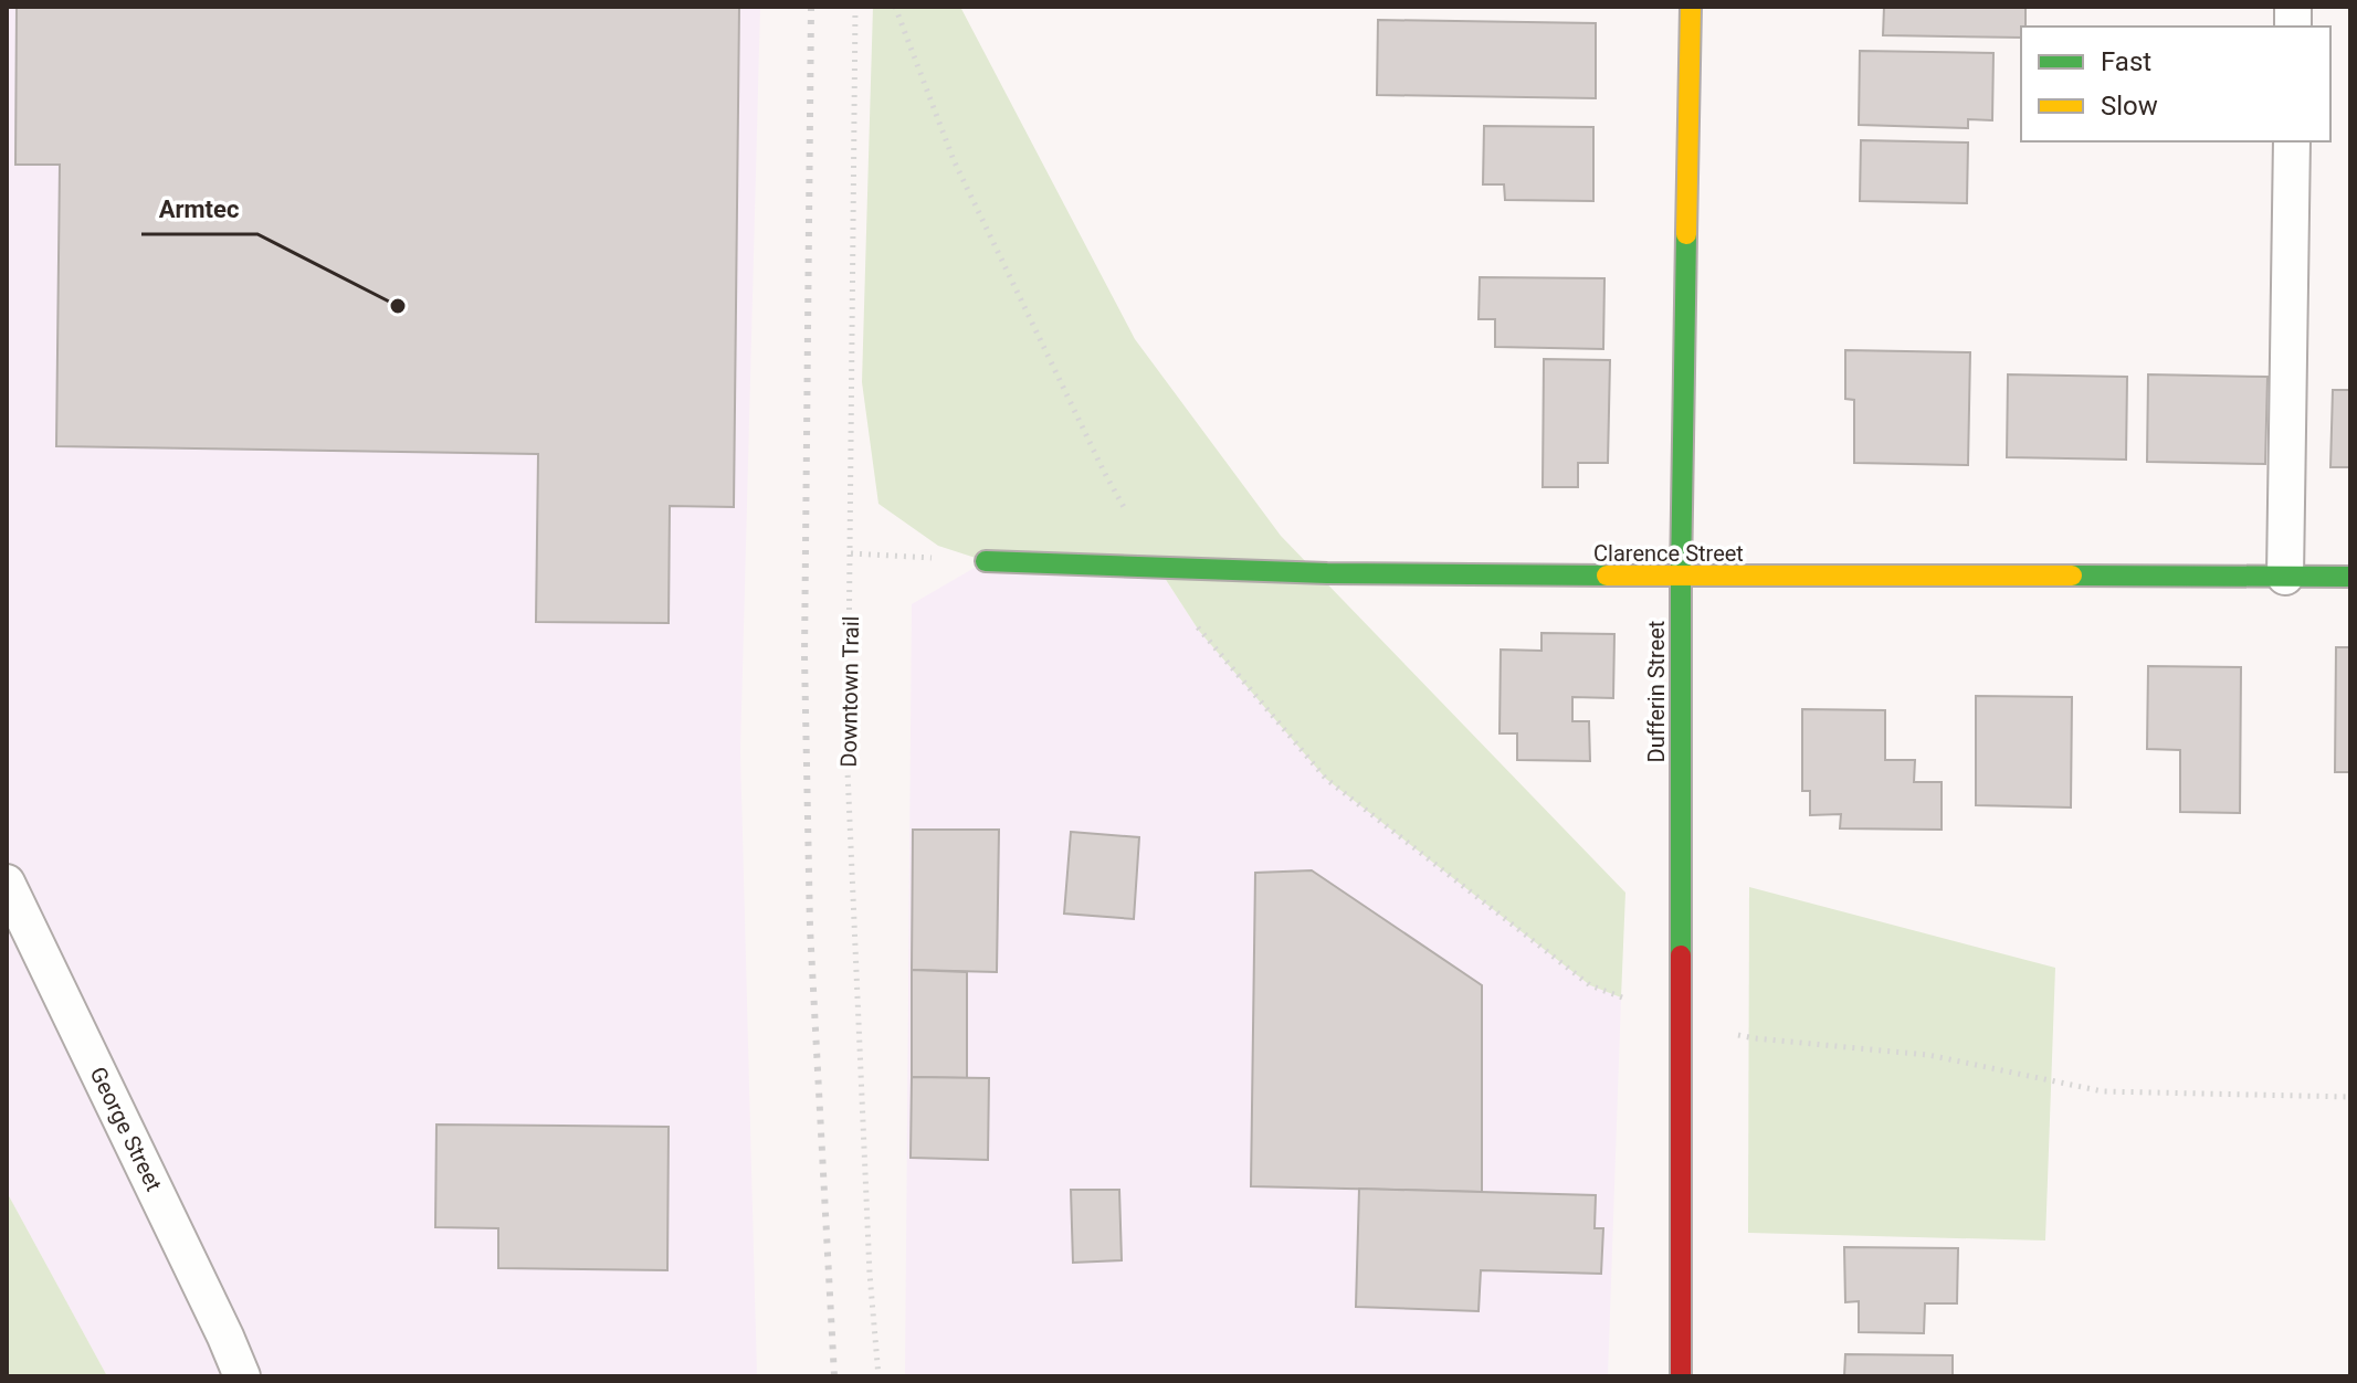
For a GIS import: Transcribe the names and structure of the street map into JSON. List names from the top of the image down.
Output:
{
  "streets": {
    "street": ["Clarence Street", "Dufferin Street"],
    "lane": ["George Street"],
    "path": ["Downtown Trail"]
  },
  "crossings": [
    ["Clarence Street", "Dufferin Street"]
  ],
  "places": ["Armtec"],
  "legend": ["Fast", "Slow"]
}
